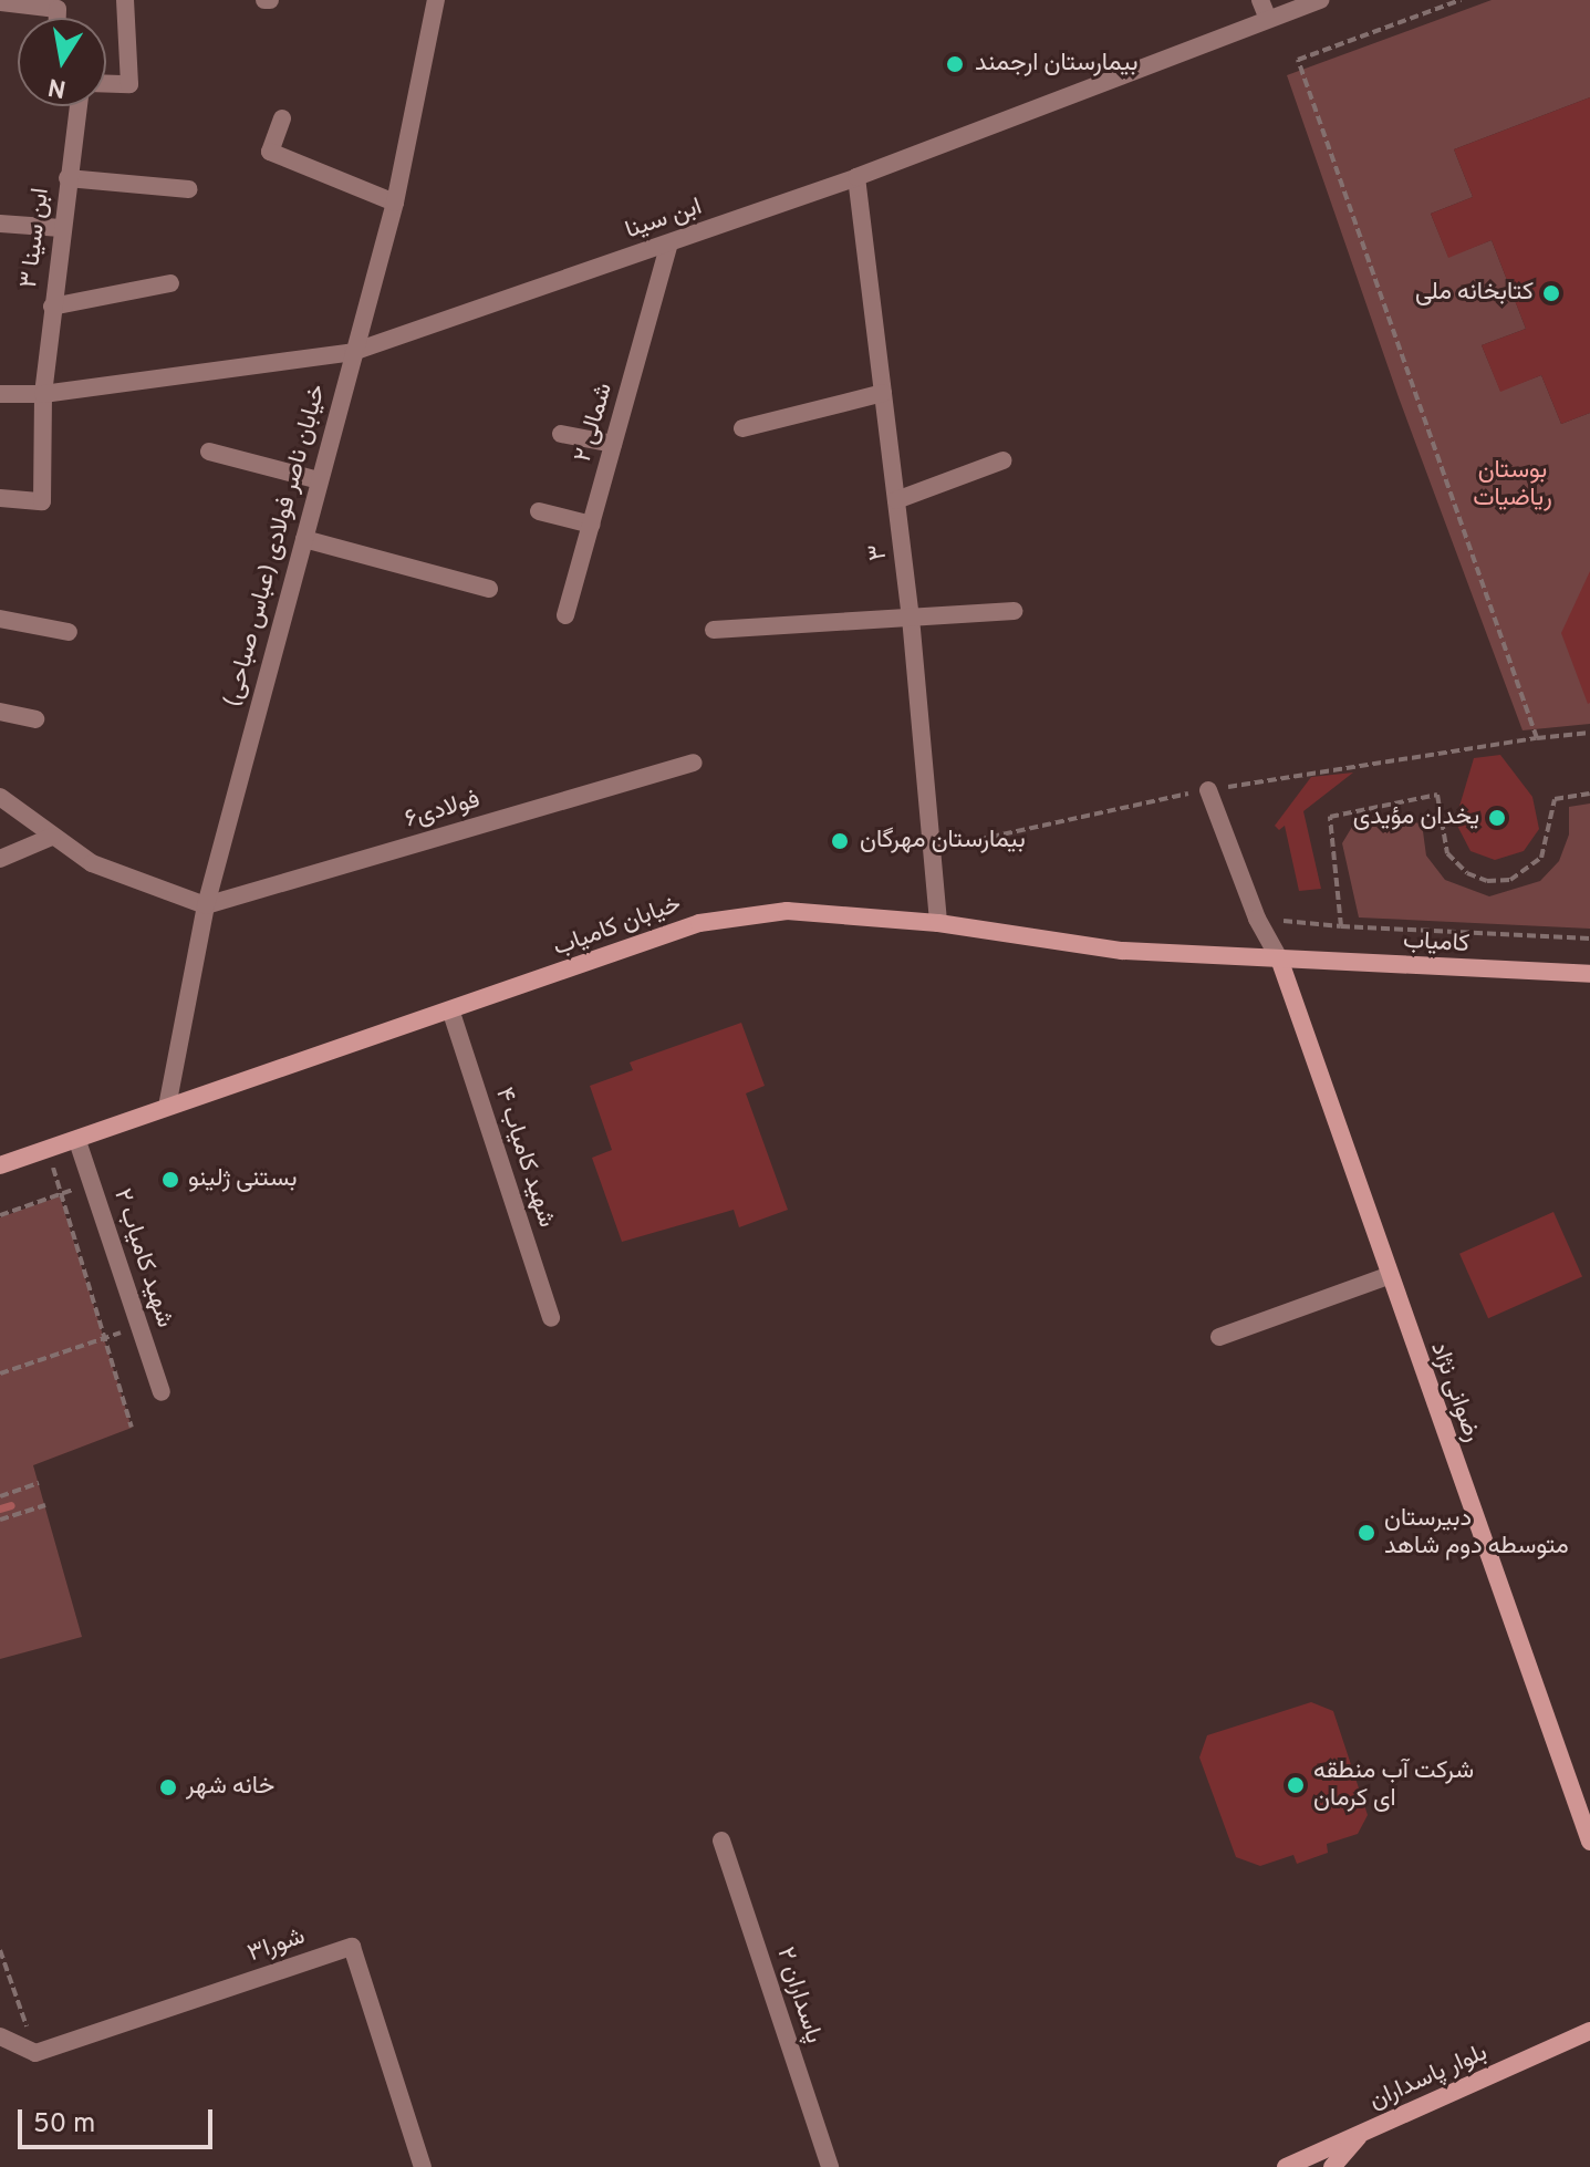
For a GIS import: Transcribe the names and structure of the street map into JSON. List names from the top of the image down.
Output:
{
  "streets": {
    "main road": [
      "خیابان کامیاب",
      "کامیاب",
      "رضوانی نژاد",
      "بلوار پاسداران"
    ],
    "street": [
      "ابن سینا",
      "ابن سینا ۳",
      "۲ شمالی",
      "خیابان ناصر فولادی (عباس صباحی)",
      "۳",
      "فولادی۶",
      "شهید کامیاب ۴",
      "شهید کامیاب ۲",
      "شورا۳",
      "پاسداران ۲"
    ]
  },
  "crossings": [
    ["ابن سینا", "ابن سینا ۳"],
    ["ابن سینا", "۲ شمالی"],
    ["ابن سینا", "خیابان ناصر فولادی (عباس صباحی)"],
    ["ابن سینا", "۳"],
    ["خیابان ناصر فولادی (عباس صباحی)", "فولادی۶"],
    ["خیابان ناصر فولادی (عباس صباحی)", "خیابان کامیاب"],
    ["۳", "خیابان کامیاب"],
    ["خیابان کامیاب", "کامیاب"],
    ["خیابان کامیاب", "شهید کامیاب ۴"],
    ["خیابان کامیاب", "شهید کامیاب ۲"],
    ["خیابان کامیاب", "رضوانی نژاد"],
    ["کامیاب", "رضوانی نژاد"]
  ],
  "parks": ["بوستان ریاضیات"],
  "places": [
    "بیمارستان ارجمند",
    "کتابخانه ملی",
    "یخدان مؤیدی",
    "بیمارستان مهرگان",
    "بستنی ژلینو",
    "دبیرستان متوسطه دوم شاهد",
    "شرکت آب منطقه ای کرمان",
    "خانه شهر"
  ],
  "scale_bar": "50 m",
  "north": "bottom"
}
